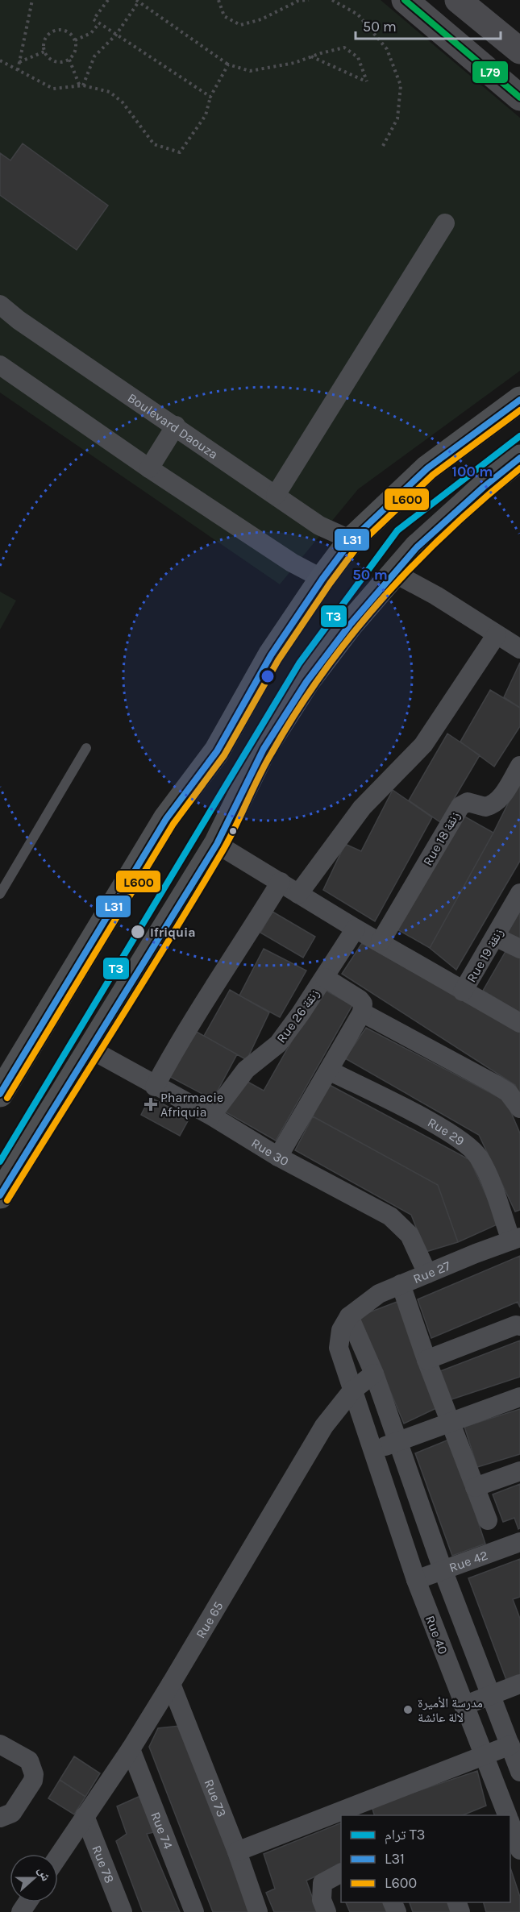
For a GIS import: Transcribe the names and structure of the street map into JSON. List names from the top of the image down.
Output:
{
  "streets": {
    "street": [
      "Boulevard Daouza",
      "Rue 18 زنقة",
      "Rue 19 زنقة",
      "Rue 26 زنقة",
      "Rue 29",
      "Rue 30",
      "Rue 27",
      "Rue 42",
      "Rue 65",
      "Rue 40",
      "Rue 73",
      "Rue 74",
      "Rue 78"
    ]
  },
  "crossings": [
    ["Rue 26 زنقة", "Rue 30"],
    ["Rue 29", "Rue 27"],
    ["Rue 30", "Rue 27"],
    ["Rue 27", "Rue 40"],
    ["Rue 42", "Rue 40"],
    ["Rue 65", "Rue 40"],
    ["Rue 65", "Rue 73"],
    ["Rue 65", "Rue 74"],
    ["Rue 65", "Rue 78"]
  ],
  "places": {
    "other": ["Ifriquia", "مدرسة الأميرة لالة عائشة"],
    "health": ["Pharmacie Afriquia"]
  },
  "lines": [
    "transit line L79",
    "transit line L31",
    "transit line L600",
    "tram line T3"
  ],
  "legend": ["ترام T3", "L31", "L600"],
  "scale_bar": "50 m",
  "north": "right",
  "rings": ["100 m", "50 m"]
}
